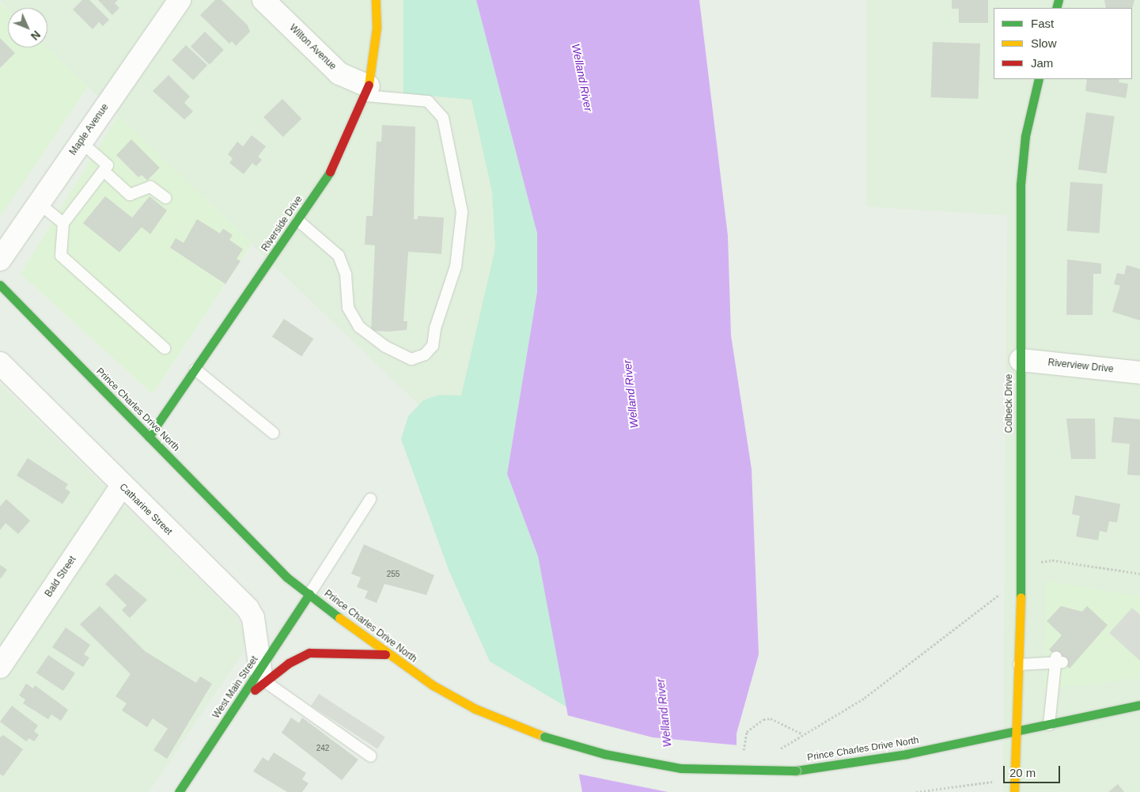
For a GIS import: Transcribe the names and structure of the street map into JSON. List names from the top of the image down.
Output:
{
  "streets": {
    "main road": [
      "Riverside Drive",
      "Colbeck Drive",
      "Prince Charles Drive North",
      "West Main Street"
    ],
    "street": [
      "Wilton Avenue",
      "Maple Avenue",
      "Riverview Drive",
      "Catharine Street",
      "Bald Street"
    ]
  },
  "crossings": [
    ["Wilton Avenue", "Riverside Drive"],
    ["Riverside Drive", "Prince Charles Drive North"],
    ["Riverview Drive", "Colbeck Drive"],
    ["Colbeck Drive", "Prince Charles Drive North"],
    ["Prince Charles Drive North", "West Main Street"],
    ["Catharine Street", "Bald Street"],
    ["Catharine Street", "West Main Street"]
  ],
  "water": ["Welland River"],
  "house_numbers": ["255", "242"],
  "legend": ["Fast", "Slow", "Jam"],
  "scale_bar": "20 m",
  "north": "bottom right"
}
